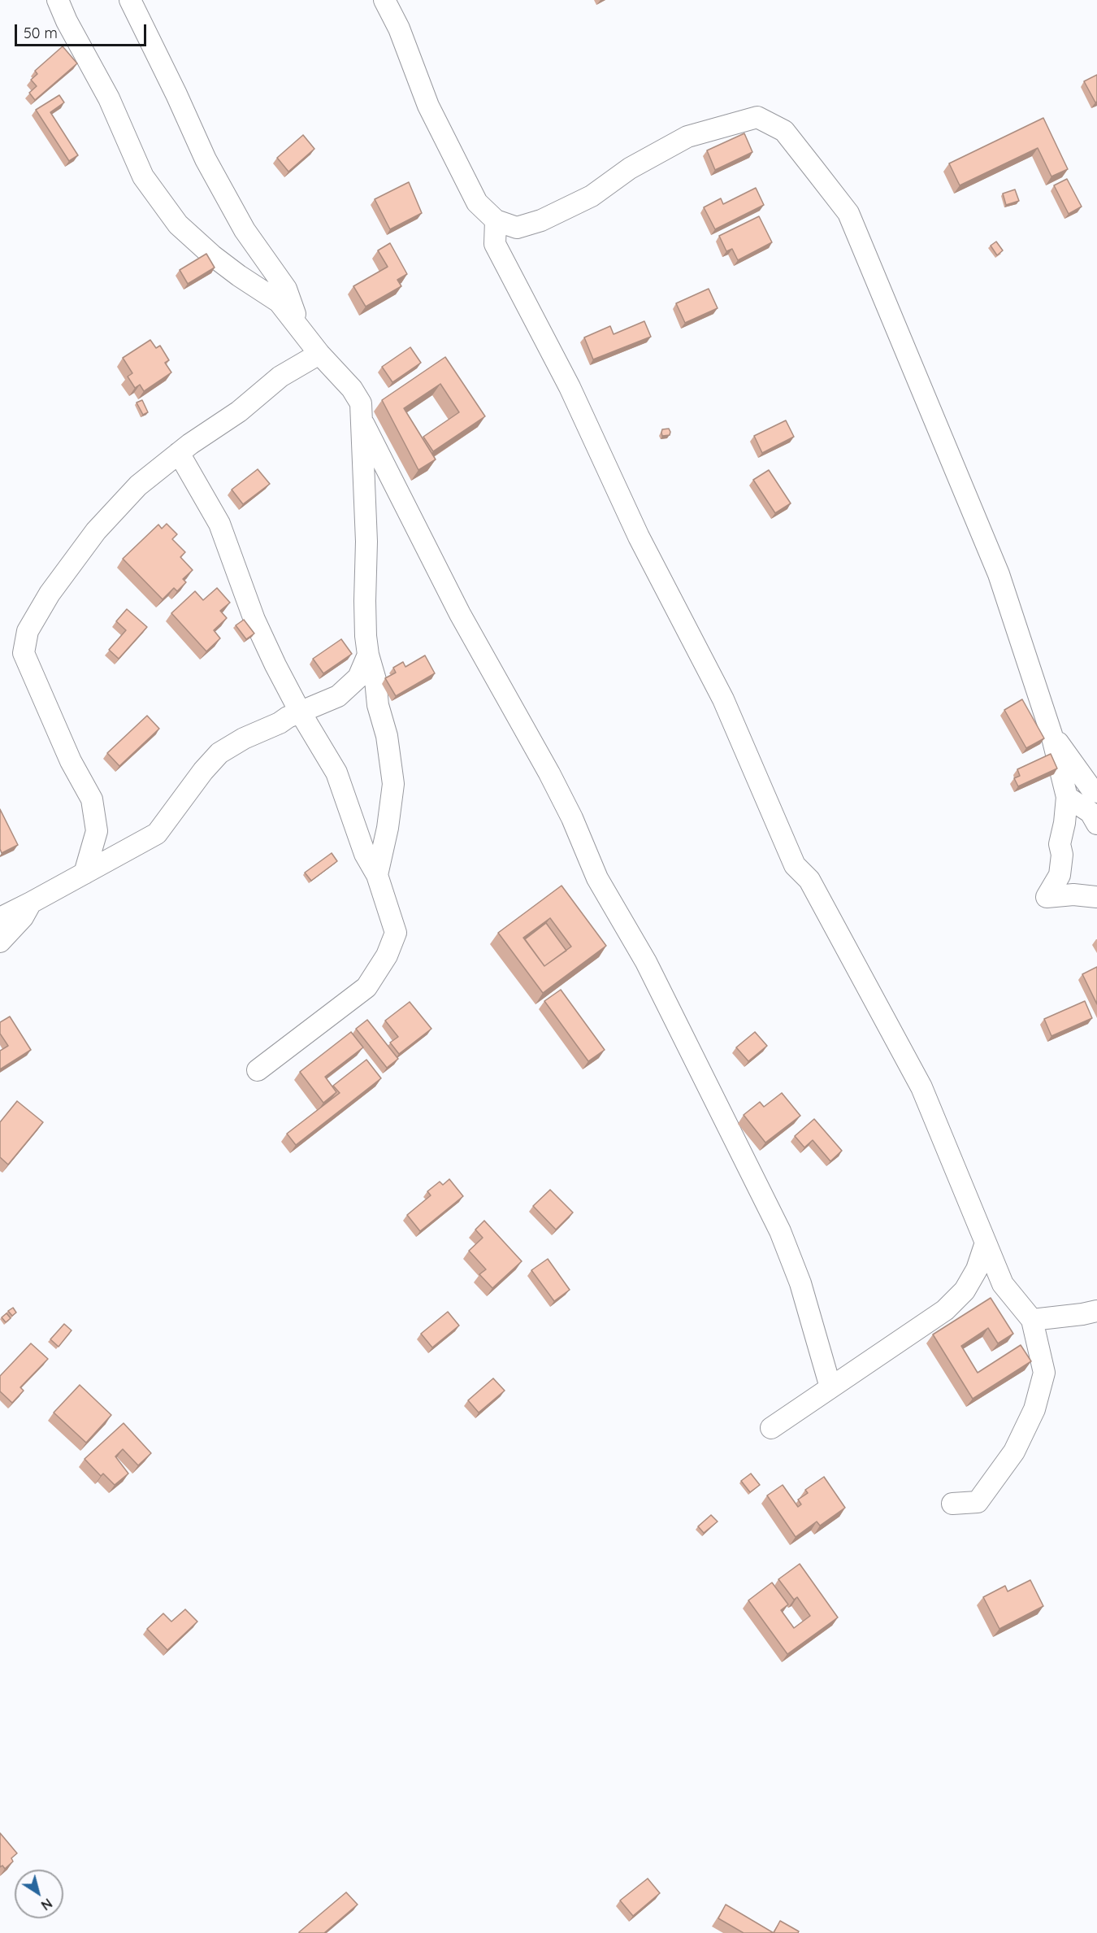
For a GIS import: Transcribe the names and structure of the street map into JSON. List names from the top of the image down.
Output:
{
  "scale_bar": "50 m",
  "north": "bottom right"
}
